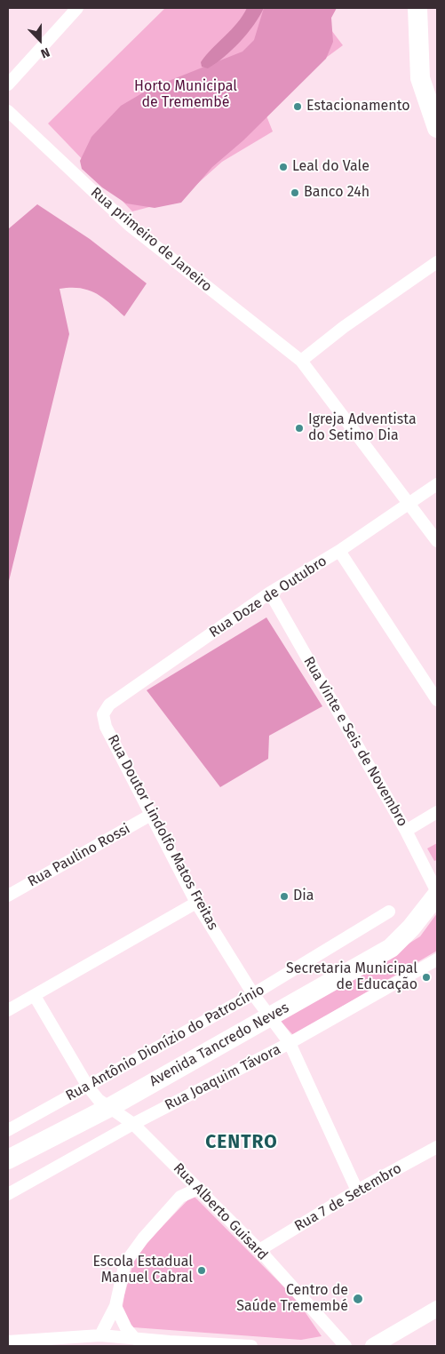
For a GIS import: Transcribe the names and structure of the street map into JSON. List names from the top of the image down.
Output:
{
  "streets": {
    "main road": ["Avenida Tancredo Neves"],
    "street": [
      "Rua primeiro de Janeiro",
      "Rua Doze de Outubro",
      "Rua Vinte e Seis de Novembro",
      "Rua Doutor Lindolfo Matos Freitas",
      "Rua Paulino Rossi",
      "Rua Antônio Dionízio do Patrocínio",
      "Rua Joaquim Távora",
      "Rua 7 de Setembro",
      "Rua Alberto Guisard"
    ]
  },
  "crossings": [
    ["Rua Doze de Outubro", "Rua Vinte e Seis de Novembro"],
    ["Rua Doze de Outubro", "Rua Doutor Lindolfo Matos Freitas"],
    ["Rua Vinte e Seis de Novembro", "Avenida Tancredo Neves"],
    ["Rua Doutor Lindolfo Matos Freitas", "Rua Paulino Rossi"],
    ["Rua Doutor Lindolfo Matos Freitas", "Rua Antônio Dionízio do Patrocínio"],
    ["Rua Doutor Lindolfo Matos Freitas", "Avenida Tancredo Neves"],
    ["Rua Doutor Lindolfo Matos Freitas", "Rua Joaquim Távora"],
    ["Rua Doutor Lindolfo Matos Freitas", "Rua 7 de Setembro"],
    ["Rua Antônio Dionízio do Patrocínio", "Rua Alberto Guisard"],
    ["Avenida Tancredo Neves", "Rua Alberto Guisard"],
    ["Rua Joaquim Távora", "Rua Alberto Guisard"],
    ["Rua 7 de Setembro", "Rua Alberto Guisard"]
  ],
  "districts": ["CENTRO"],
  "parks": ["Horto Municipal de Tremembé"],
  "places": [
    "Estacionamento",
    "Leal do Vale",
    "Banco 24h",
    "Igreja Adventista do Setimo Dia",
    "Dia",
    "Secretaria Municipal de Educação",
    "Escola Estadual Manuel Cabral",
    "Centro de Saúde Tremembé"
  ],
  "north": "bottom"
}
